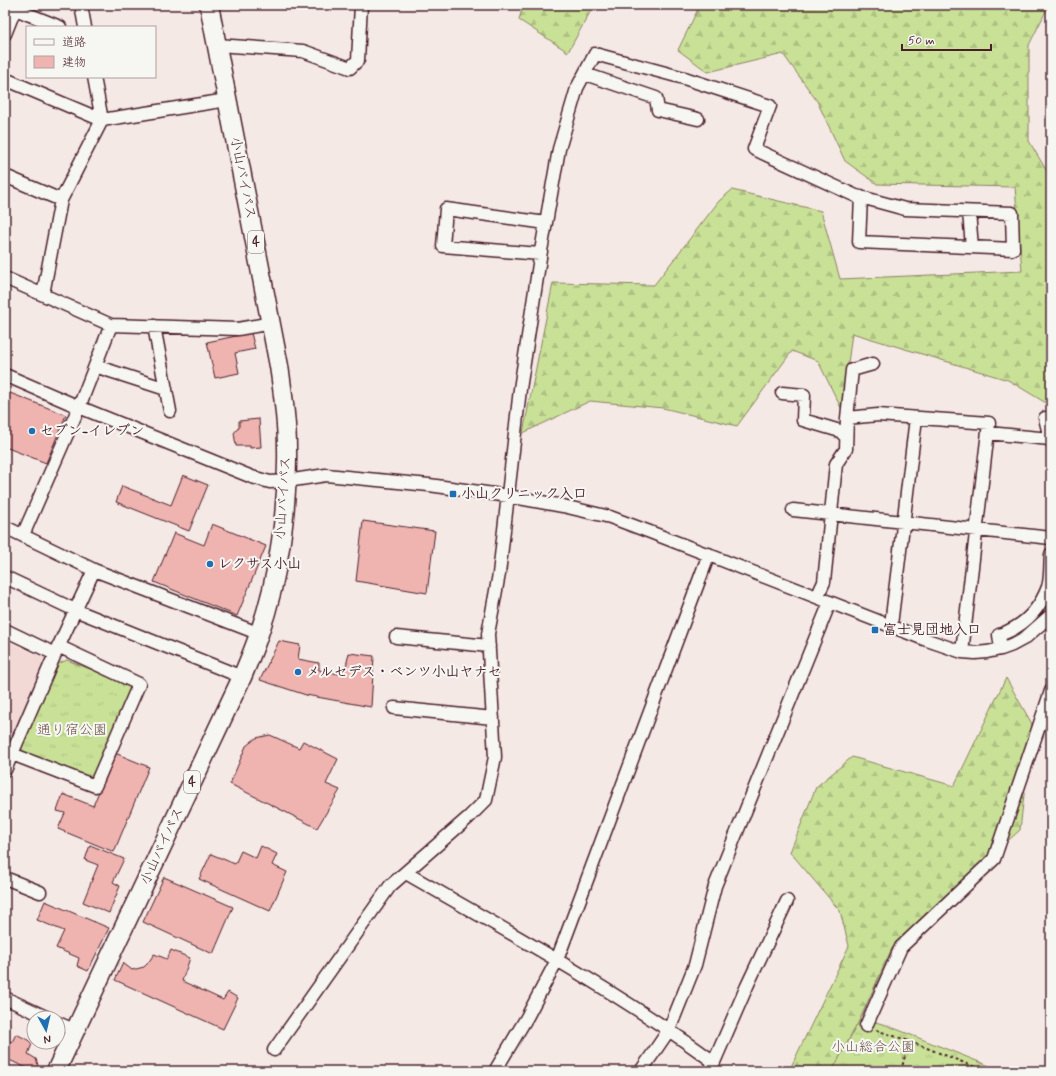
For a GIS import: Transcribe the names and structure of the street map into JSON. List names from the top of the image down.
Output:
{
  "streets": {
    "highway": ["小山バイパス", "4"]
  },
  "parks": ["通り宿公園", "小山総合公園"],
  "places": {
    "other": ["セブン-イレブン", "レクサス小山", "メルセデス・ベンツ小山ヤナセ"],
    "transit": ["小山クリニック入口", "富士見団地入口"]
  },
  "legend": ["道路", "建物"],
  "scale_bar": "50 m",
  "north": "bottom"
}
